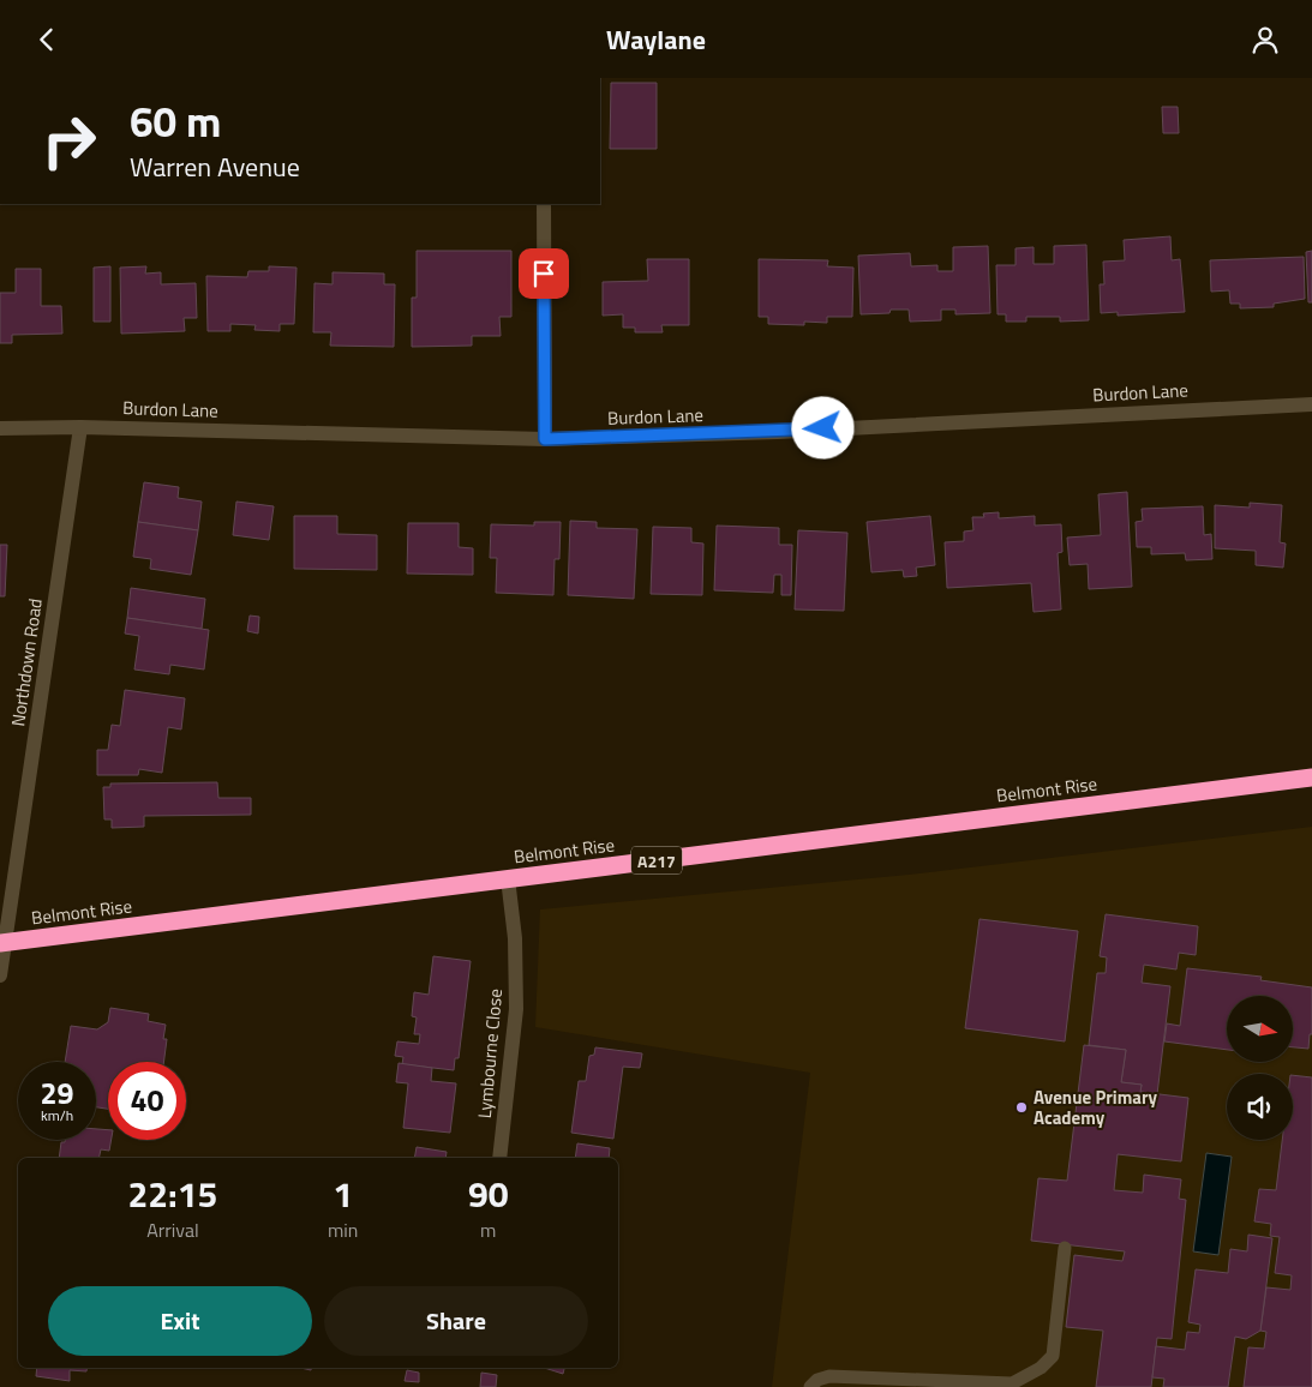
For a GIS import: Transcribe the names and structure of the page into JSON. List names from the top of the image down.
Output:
{
  "streets": {
    "highway": ["Belmont Rise", "A217"],
    "street": ["Burdon Lane", "Northdown Road", "Lymbourne Close"]
  },
  "crossings": [
    ["Burdon Lane", "Northdown Road"],
    ["Northdown Road", "Belmont Rise"],
    ["Belmont Rise", "Lymbourne Close"]
  ],
  "places": ["Avenue Primary Academy"],
  "north": "right",
  "page": {
    "header": "Waylane",
    "turn": ["60 m", "Warren Avenue"],
    "speed": "29 km/h",
    "limit": "40",
    "eta": [
      "22:15",
      "Arrival",
      "1",
      "min",
      "90",
      "m"
    ],
    "buttons": ["Exit", "Share"]
  }
}
